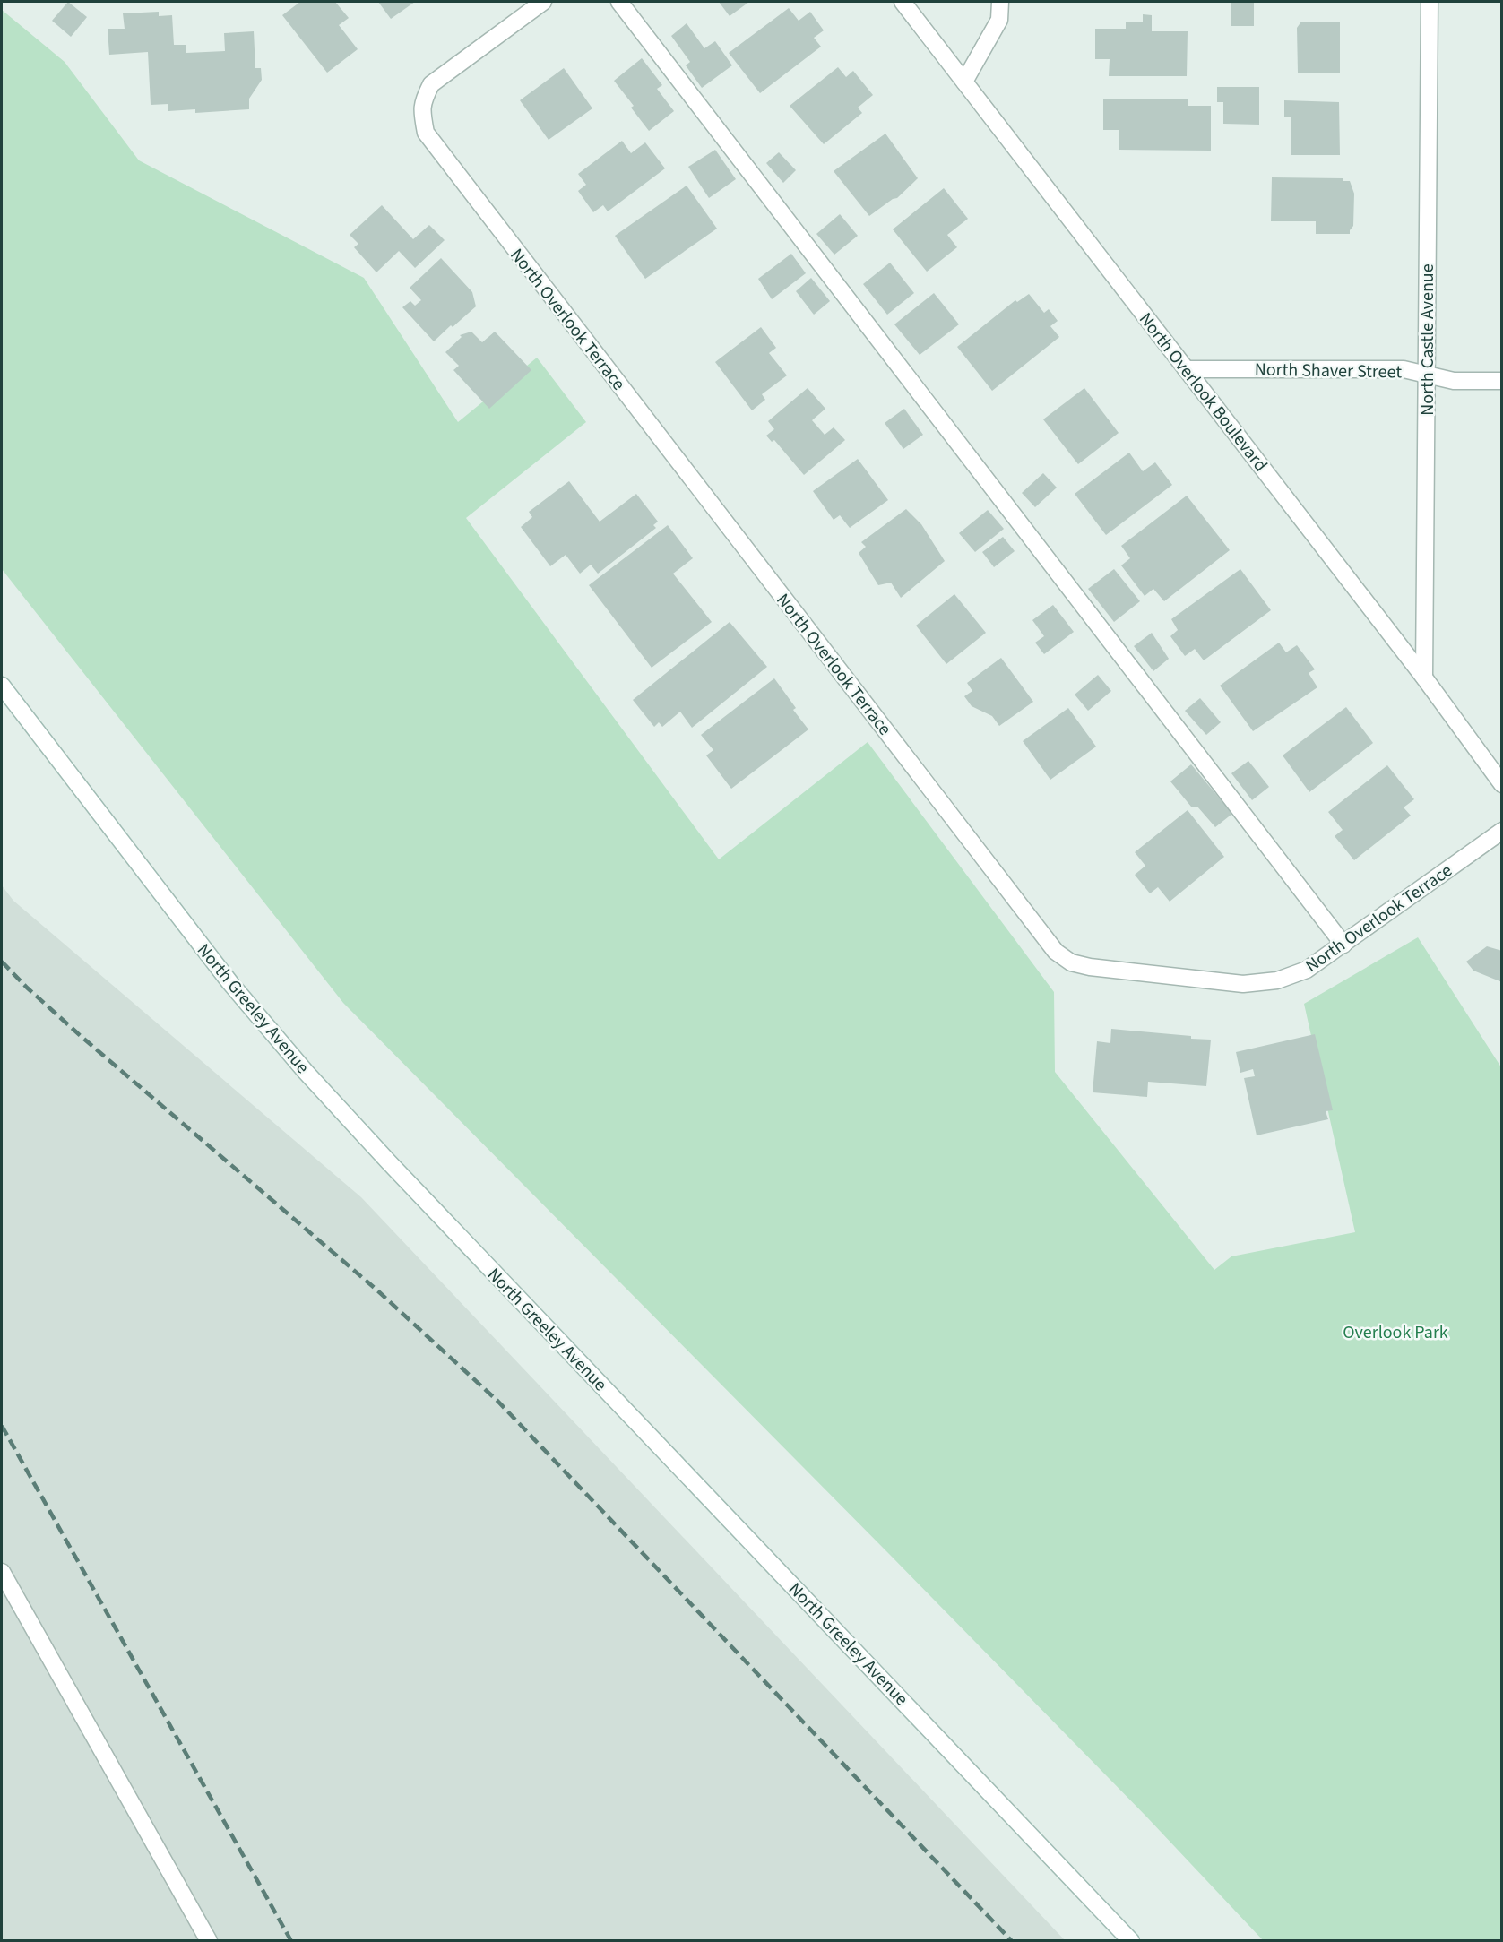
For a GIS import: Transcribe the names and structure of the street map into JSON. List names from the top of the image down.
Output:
{
  "streets": {
    "street": [
      "North Overlook Terrace",
      "North Castle Avenue",
      "North Shaver Street",
      "North Overlook Boulevard",
      "North Greeley Avenue"
    ]
  },
  "crossings": [
    ["North Castle Avenue", "North Shaver Street"],
    ["North Castle Avenue", "North Overlook Boulevard"],
    ["North Shaver Street", "North Overlook Boulevard"]
  ],
  "parks": ["Overlook Park"]
}
